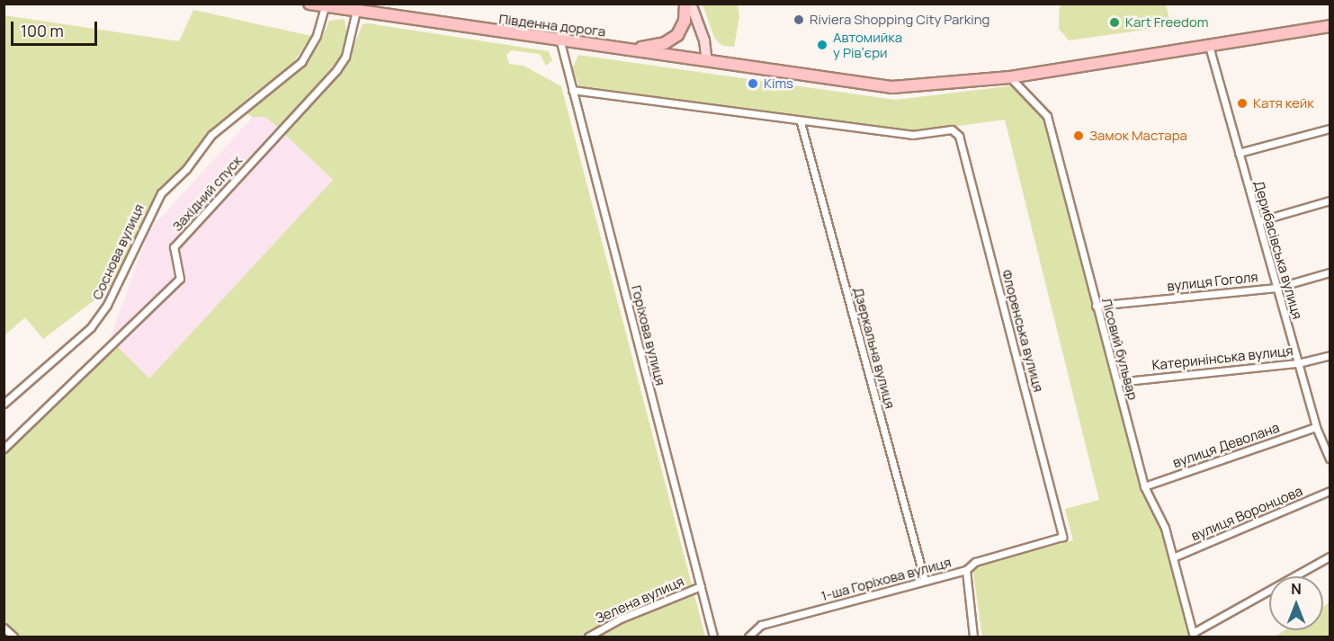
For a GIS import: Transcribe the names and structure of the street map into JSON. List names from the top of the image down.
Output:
{
  "streets": {
    "highway": ["Південна дорога"],
    "street": [
      "Західний спуск",
      "Дерибасівська вулиця",
      "Соснова вулиця",
      "вулиця Гоголя",
      "Флоренська вулиця",
      "Горіхова вулиця",
      "Дзеркальна вулиця",
      "Лісовий бульвар",
      "Катеринінська вулиця",
      "вулиця Деволана",
      "вулиця Воронцова",
      "1-ша Горіхова вулиця",
      "Зелена вулиця"
    ]
  },
  "crossings": [
    ["Південна дорога", "Західний спуск"],
    ["Південна дорога", "Дерибасівська вулиця"],
    ["Південна дорога", "Соснова вулиця"],
    ["Південна дорога", "Горіхова вулиця"],
    ["Південна дорога", "Лісовий бульвар"],
    ["Дерибасівська вулиця", "вулиця Гоголя"],
    ["Дерибасівська вулиця", "Катеринінська вулиця"],
    ["Дерибасівська вулиця", "вулиця Деволана"],
    ["вулиця Гоголя", "Лісовий бульвар"],
    ["Флоренська вулиця", "Дзеркальна вулиця"],
    ["Флоренська вулиця", "1-ша Горіхова вулиця"],
    ["Горіхова вулиця", "Зелена вулиця"],
    ["Дзеркальна вулиця", "1-ша Горіхова вулиця"],
    ["Лісовий бульвар", "Катеринінська вулиця"],
    ["Лісовий бульвар", "вулиця Деволана"],
    ["Лісовий бульвар", "вулиця Воронцова"]
  ],
  "places": [
    "Riviera Shopping City Parking",
    "Kart Freedom",
    "Автомийка у Рівʼєри",
    "Kims",
    "Катя кейк",
    "Замок Мастара"
  ],
  "scale_bar": "100 m",
  "north": "top"
}
